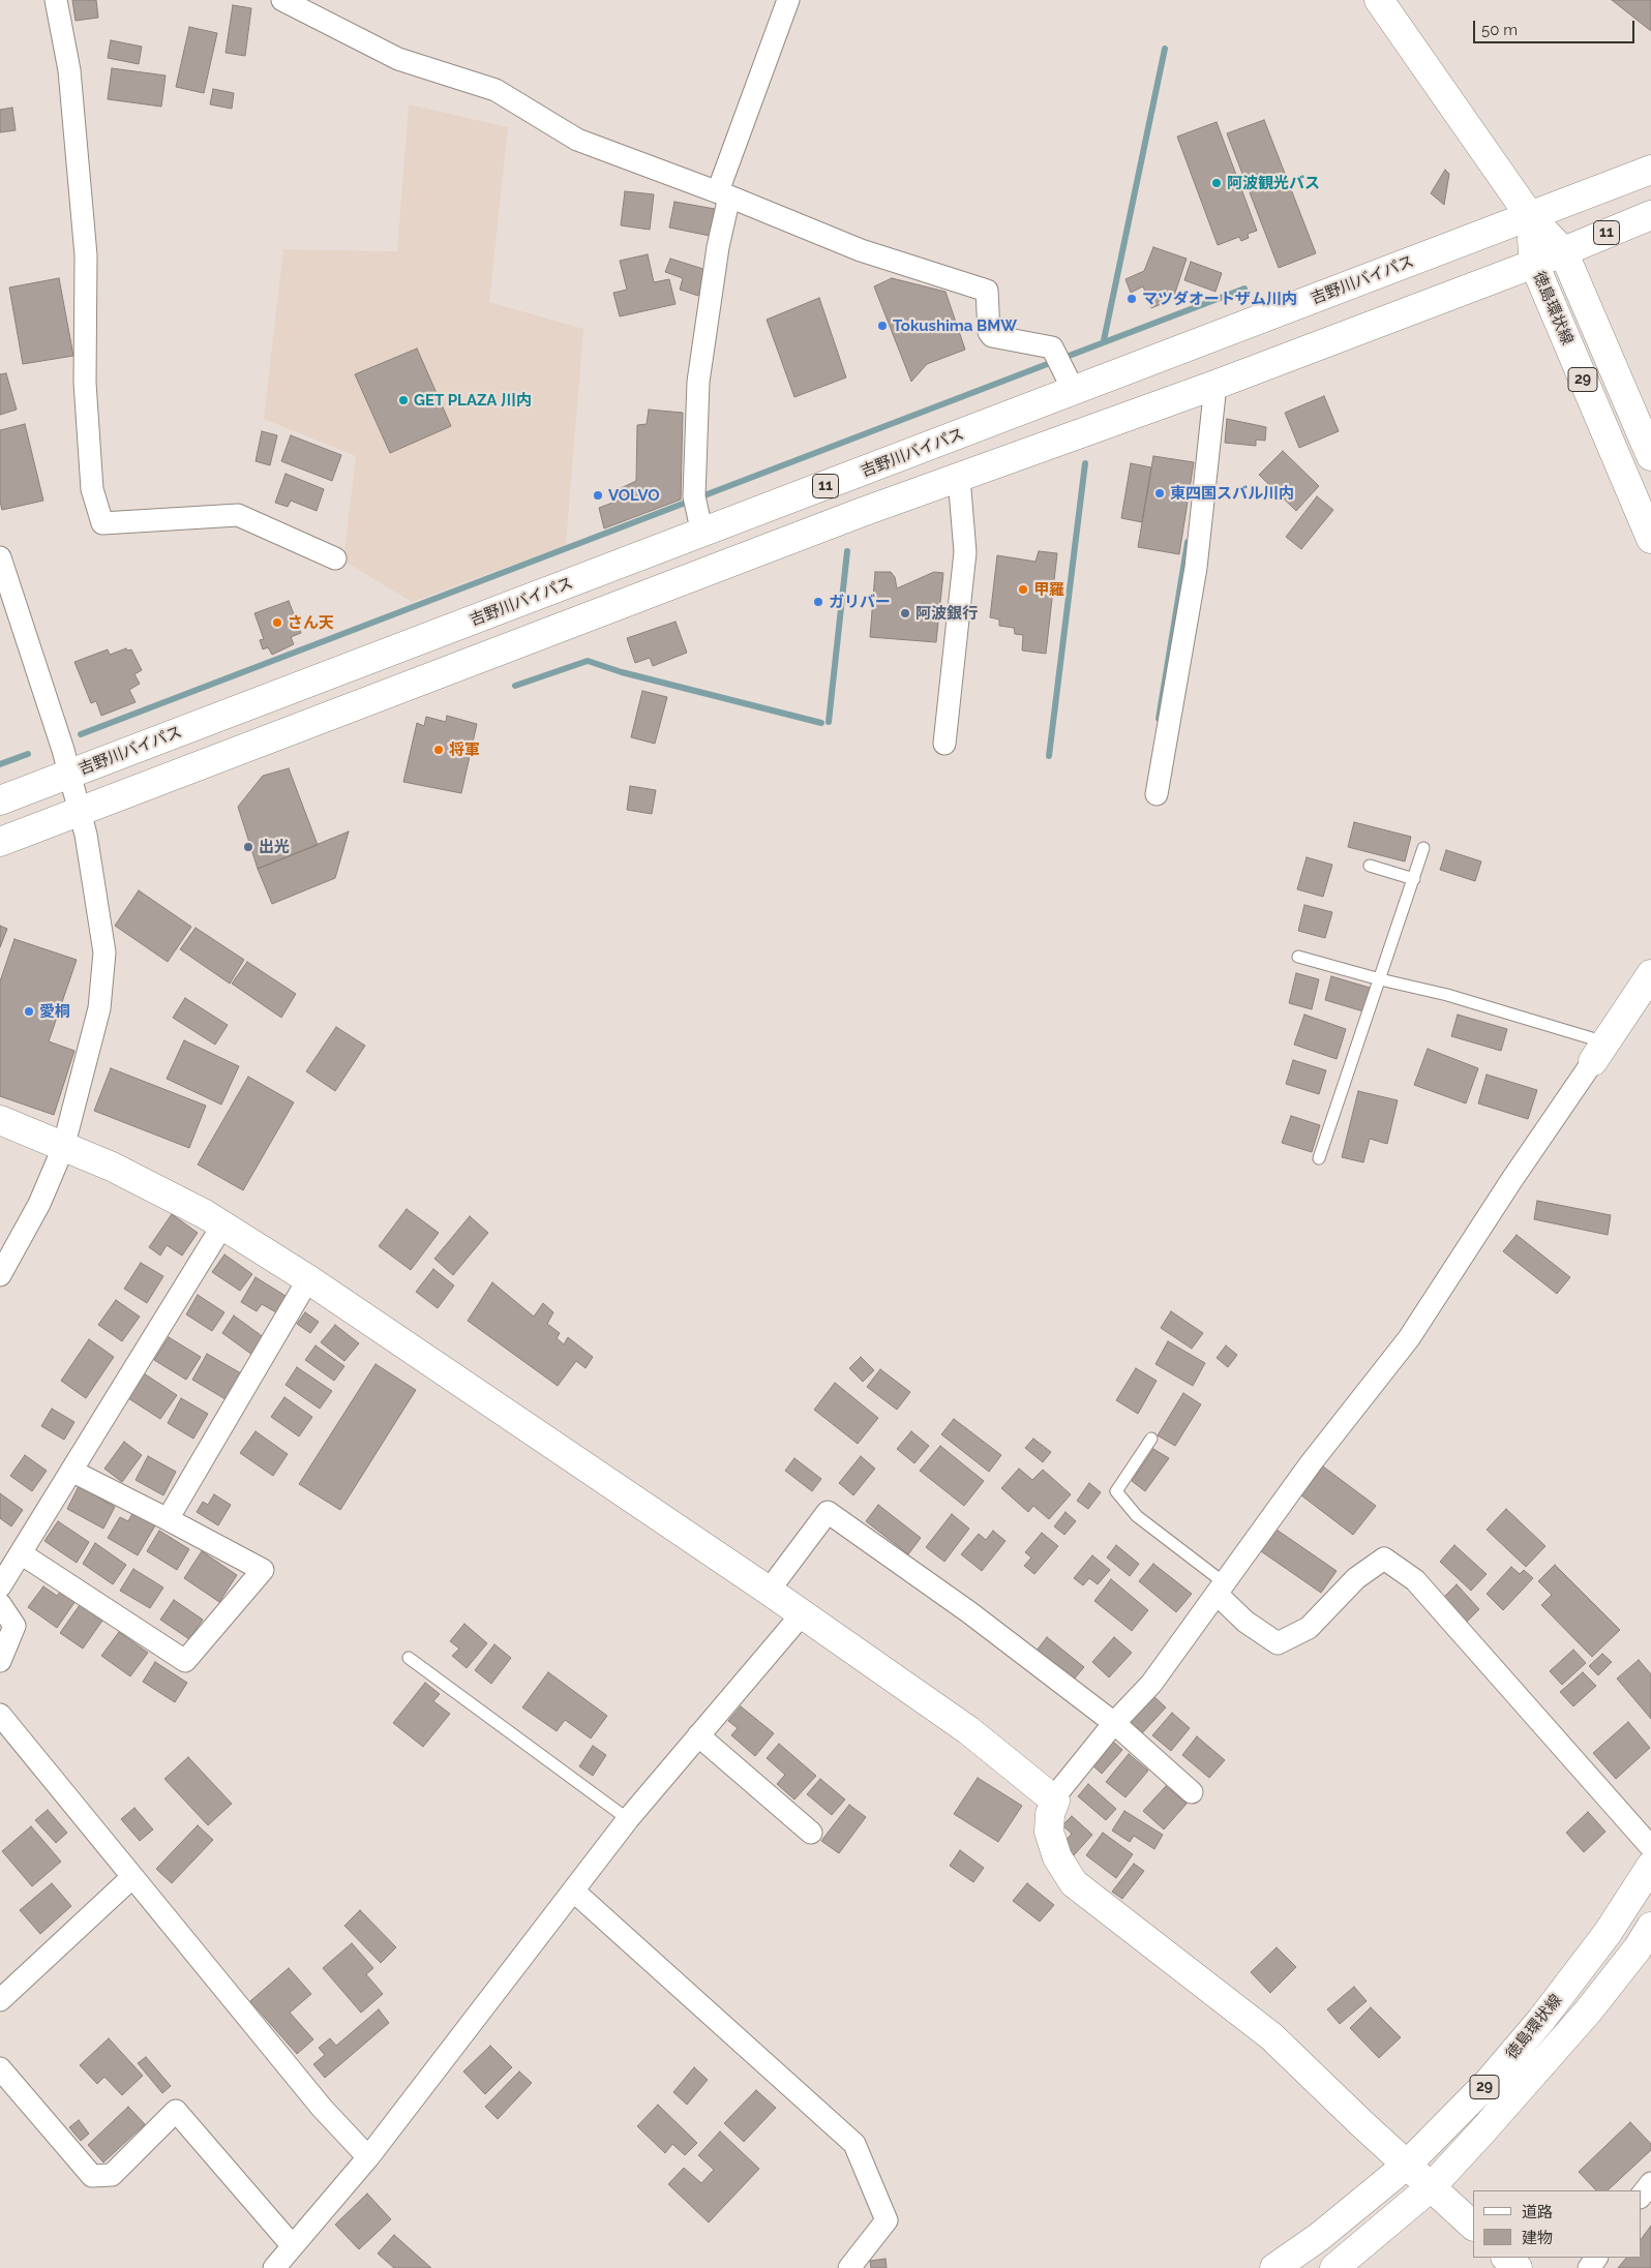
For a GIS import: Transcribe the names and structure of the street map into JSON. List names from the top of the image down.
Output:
{
  "streets": {
    "main road": [
      "11",
      "吉野川バイパス",
      "徳島環状線",
      "29"
    ]
  },
  "crossings": [
    ["11", "徳島環状線"],
    ["吉野川バイパス", "徳島環状線"]
  ],
  "places": [
    "阿波観光バス",
    "マツダオートザム川内",
    "Tokushima BMW",
    "GET PLAZA 川内",
    "東四国スバル川内",
    "VOLVO",
    "甲羅",
    "ガリバー",
    "阿波銀行",
    "さん天",
    "将軍",
    "出光",
    "愛桐"
  ],
  "legend": ["道路", "建物"],
  "scale_bar": "50 m"
}
